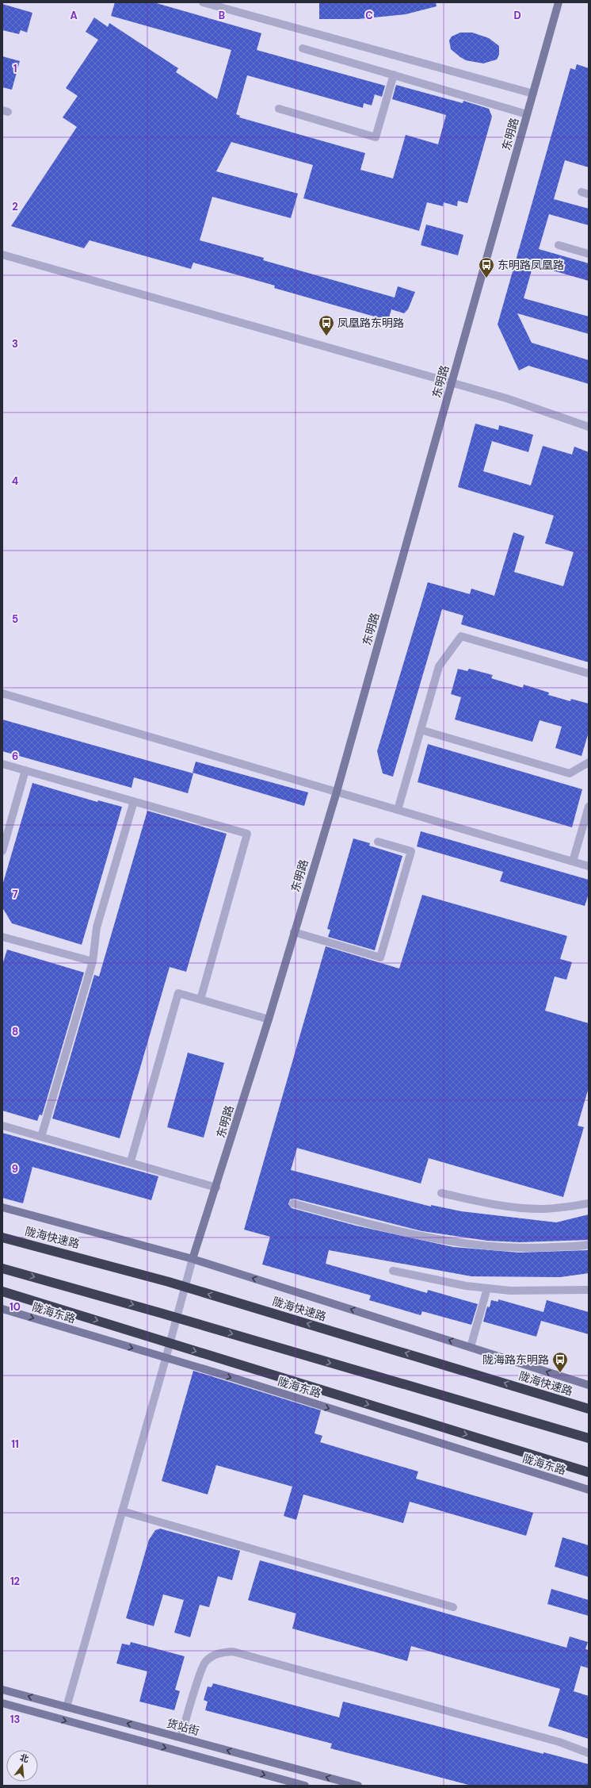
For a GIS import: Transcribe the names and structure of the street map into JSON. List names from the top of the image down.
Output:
{
  "streets": {
    "highway": ["陇海快速路"],
    "street": ["东明路", "陇海东路", "货站街"]
  },
  "one_way": ["陇海东路"],
  "places": {
    "bus stop": ["东明路凤凰路", "凤凰路东明路", "陇海路东明路"]
  },
  "north": "top",
  "grid": {
    "columns": [
      "A",
      "B",
      "C",
      "D"
    ],
    "rows": [
      "1",
      "2",
      "3",
      "4",
      "5",
      "6",
      "7",
      "8",
      "9",
      "10",
      "11",
      "12",
      "13"
    ]
  }
}
